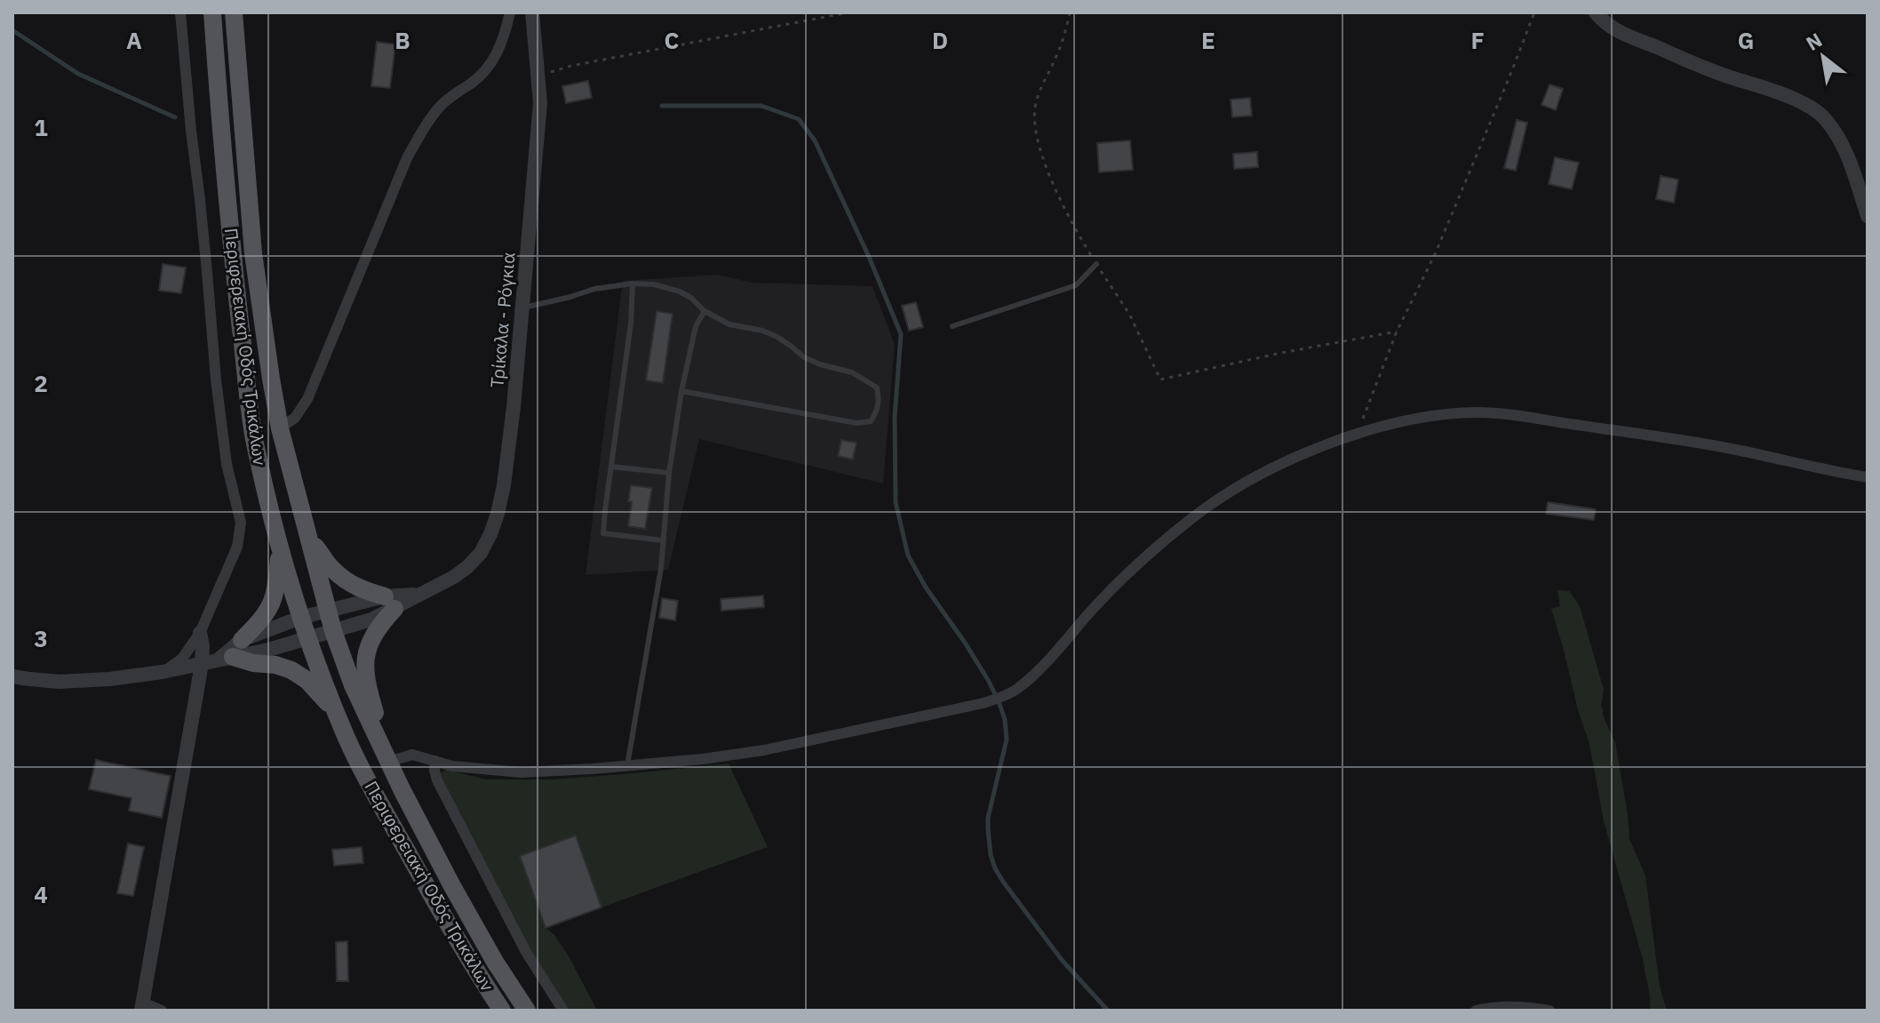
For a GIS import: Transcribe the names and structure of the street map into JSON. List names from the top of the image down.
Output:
{
  "streets": {
    "main road": ["Περιφερειακή Οδός Τρικάλων"],
    "street": ["Τρίκαλα - Ρόγκια"]
  },
  "crossings": [
    ["Τρίκαλα - Ρόγκια", "Περιφερειακή Οδός Τρικάλων"]
  ],
  "north": "top left",
  "grid": {
    "columns": [
      "A",
      "B",
      "C",
      "D",
      "E",
      "F",
      "G"
    ],
    "rows": [
      "1",
      "2",
      "3",
      "4"
    ]
  }
}
